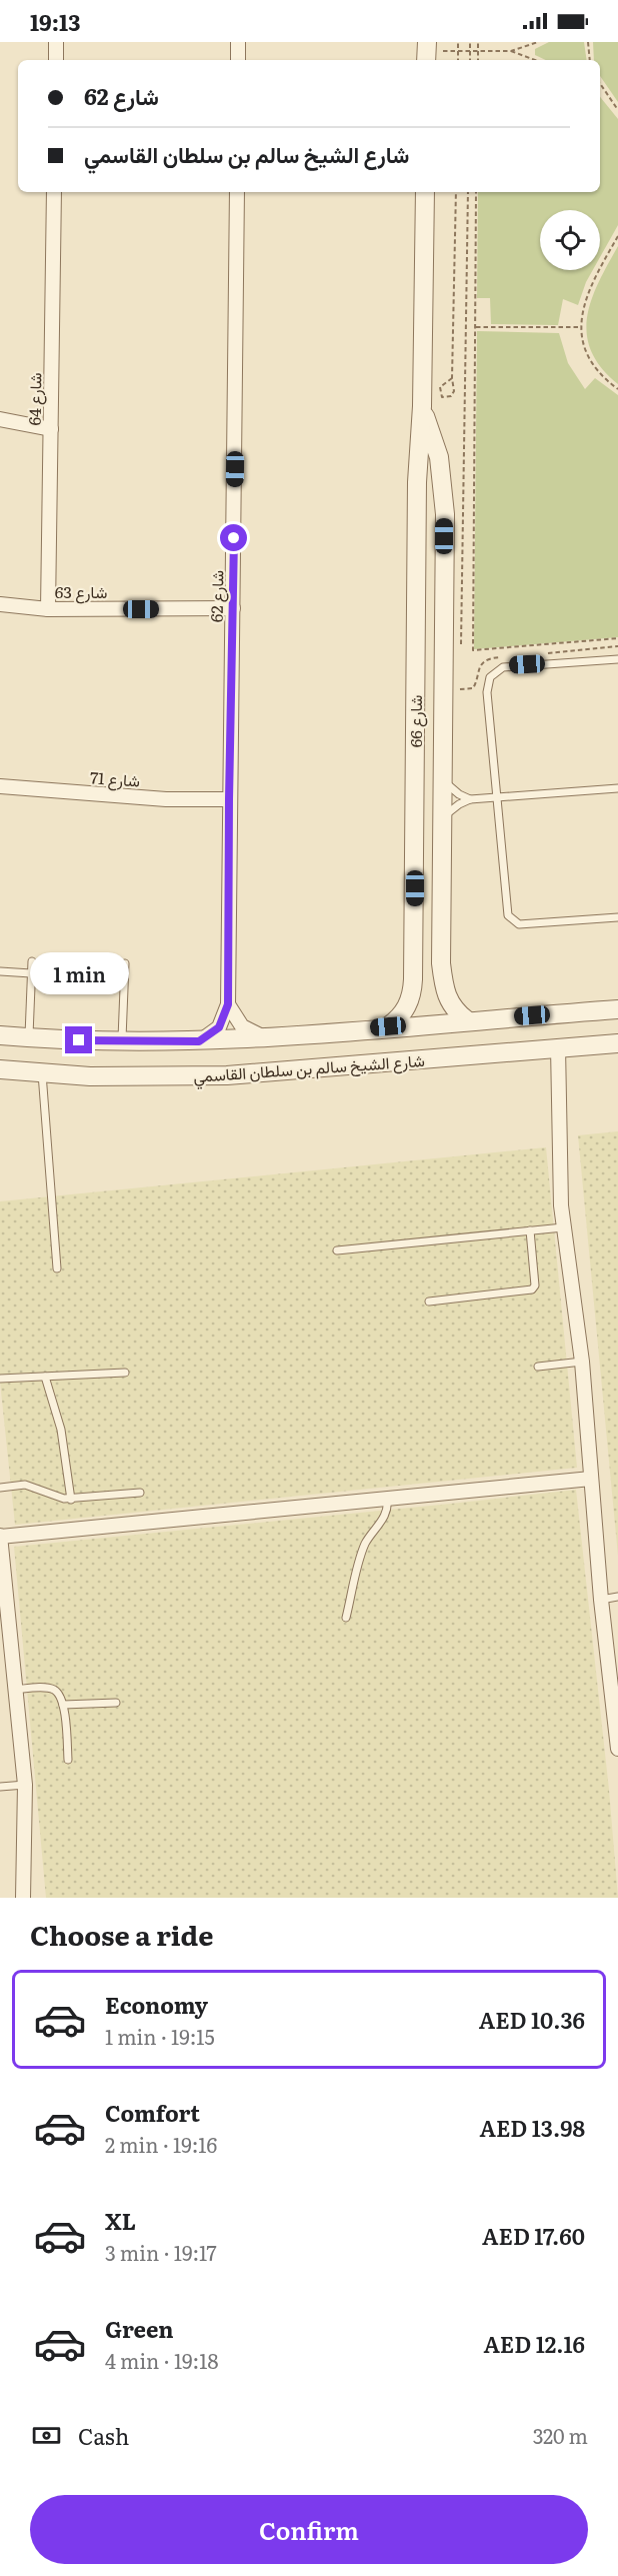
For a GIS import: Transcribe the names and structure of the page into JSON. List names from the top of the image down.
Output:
{
  "streets": {
    "street": [
      "شارع 64",
      "شارع 63",
      "شارع 62",
      "شارع 66",
      "شارع 71",
      "شارع الشيخ سالم بن سلطان القاسمي"
    ]
  },
  "crossings": [
    ["شارع 64", "شارع 63"],
    ["شارع 63", "شارع 62"],
    ["شارع 62", "شارع 71"]
  ],
  "page": {
    "status": "19:13",
    "banner": ["شارع 62", "شارع الشيخ سالم بن سلطان القاسمي"],
    "bubble": "1 min",
    "heading": "Choose a ride",
    "list": [
      {
        "name": "Economy",
        "note": "1 min · 19:15",
        "value": "AED 10.36"
      },
      {
        "name": "Comfort",
        "note": "2 min · 19:16",
        "value": "AED 13.98"
      },
      {
        "name": "XL",
        "note": "3 min · 19:17",
        "value": "AED 17.60"
      },
      {
        "name": "Green",
        "note": "4 min · 19:18",
        "value": "AED 12.16"
      }
    ],
    "pay": ["Cash", "320 m"],
    "buttons": "Confirm"
  }
}
